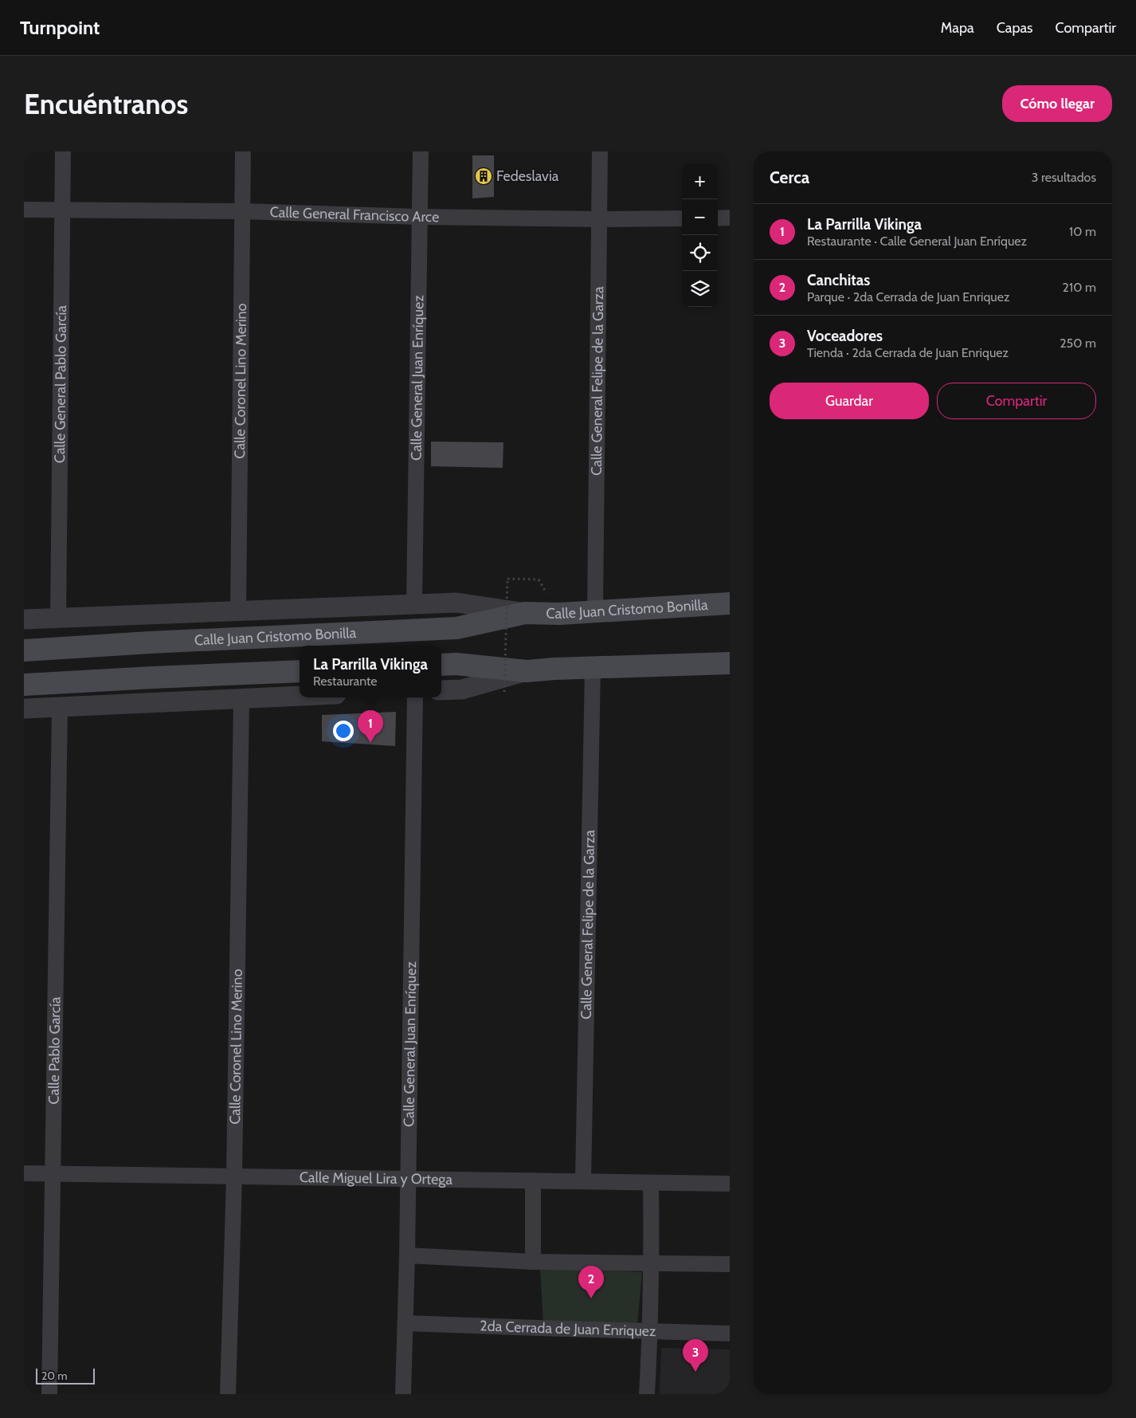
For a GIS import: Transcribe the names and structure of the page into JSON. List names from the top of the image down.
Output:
{
  "streets": {
    "main road": ["Calle Juan Cristomo Bonilla"],
    "street": [
      "Calle General Francisco Arce",
      "Calle General Juan Enríquez",
      "Calle Coronel Lino Merino",
      "Calle General Felipe de la Garza",
      "Calle General Pablo García",
      "Calle Pablo García",
      "Calle Miguel Lira y Ortega",
      "2da Cerrada de Juan Enriquez"
    ]
  },
  "crossings": [
    ["Calle General Francisco Arce", "Calle General Juan Enríquez"],
    ["Calle General Francisco Arce", "Calle Coronel Lino Merino"],
    ["Calle General Francisco Arce", "Calle General Felipe de la Garza"],
    ["Calle General Francisco Arce", "Calle General Pablo García"],
    ["Calle General Juan Enríquez", "Calle Juan Cristomo Bonilla"],
    ["Calle General Juan Enríquez", "Calle Miguel Lira y Ortega"],
    ["Calle General Juan Enríquez", "2da Cerrada de Juan Enriquez"],
    ["Calle Coronel Lino Merino", "Calle Juan Cristomo Bonilla"],
    ["Calle Coronel Lino Merino", "Calle Miguel Lira y Ortega"],
    ["Calle General Felipe de la Garza", "Calle Juan Cristomo Bonilla"],
    ["Calle General Felipe de la Garza", "Calle Miguel Lira y Ortega"],
    ["Calle General Pablo García", "Calle Juan Cristomo Bonilla"],
    ["Calle Pablo García", "Calle Miguel Lira y Ortega"]
  ],
  "places": {
    "building": ["Fedeslavia"]
  },
  "scale_bar": "20 m",
  "page": {
    "header": "Turnpoint",
    "nav": ["Mapa", "Capas", "Compartir"],
    "buttons": [
      "Cómo llegar",
      ["Guardar", "Compartir"]
    ],
    "title": "Encuéntranos",
    "heading": ["Cerca", "3 resultados"],
    "map_buttons": ["+", "−"],
    "list": [
      {
        "mark": "1",
        "name": "La Parrilla Vikinga",
        "note": "Restaurante · Calle General Juan Enríquez",
        "value": "10 m"
      },
      {
        "mark": "2",
        "name": "Canchitas",
        "note": "Parque · 2da Cerrada de Juan Enriquez",
        "value": "210 m"
      },
      {
        "mark": "3",
        "name": "Voceadores",
        "note": "Tienda · 2da Cerrada de Juan Enriquez",
        "value": "250 m"
      }
    ],
    "popup": ["La Parrilla Vikinga", "Restaurante"],
    "pins": ["1", "2", "3"],
    "scale": "20 m"
  }
}
